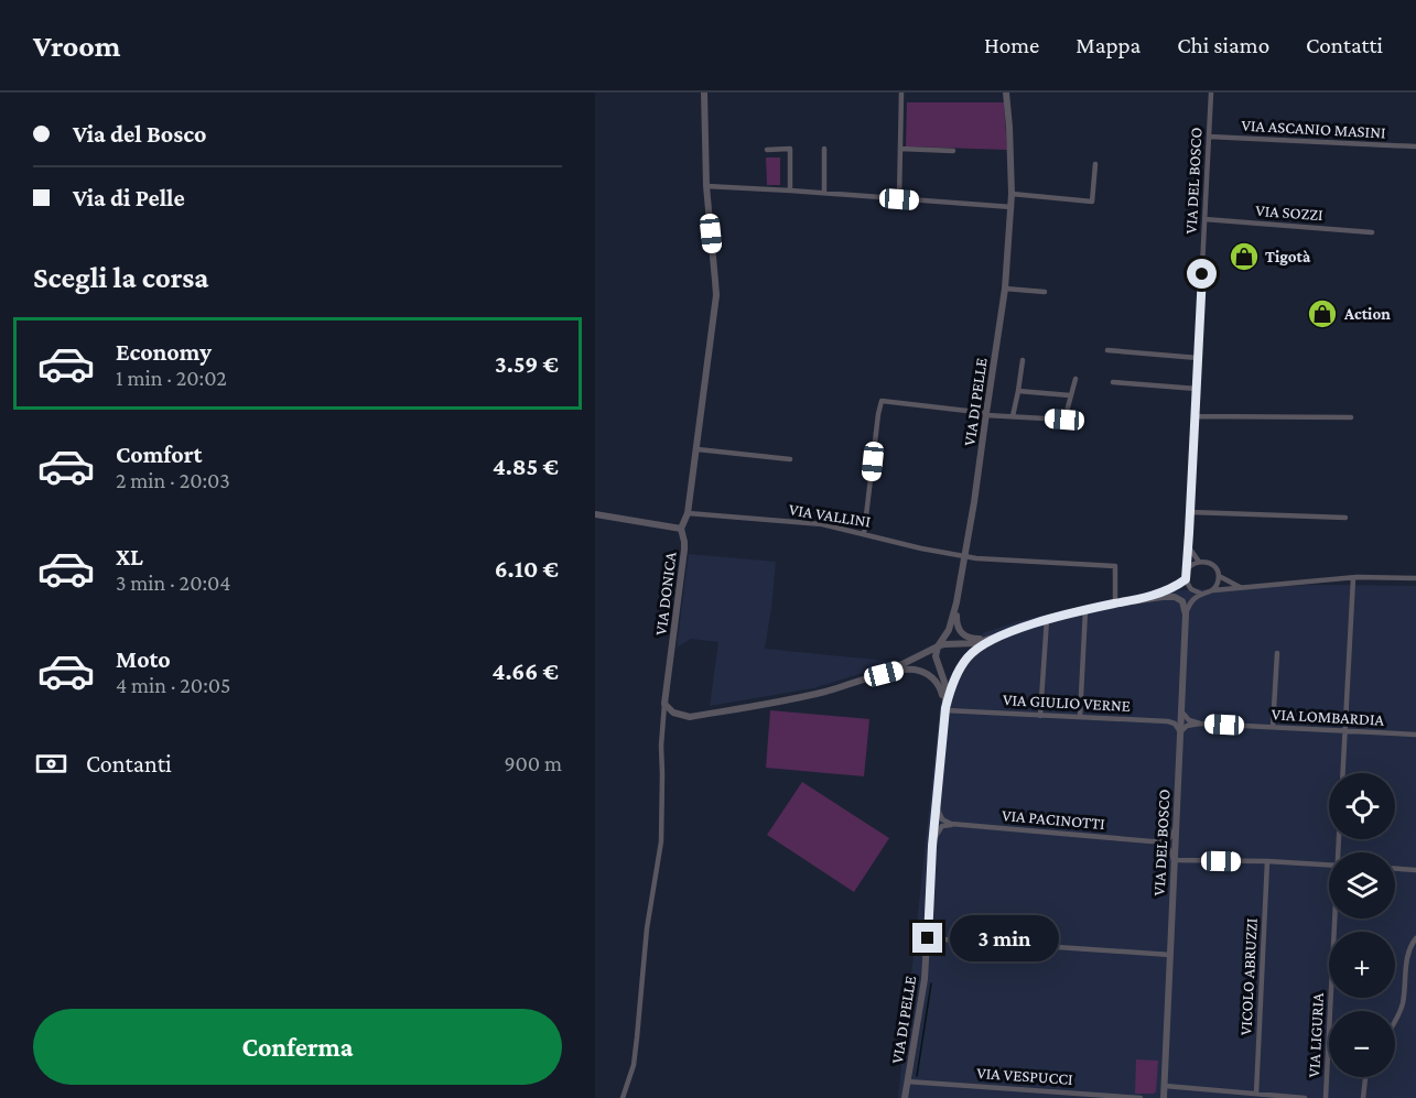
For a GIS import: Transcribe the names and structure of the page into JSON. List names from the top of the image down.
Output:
{
  "streets": {
    "street": [
      "VIA ASCANIO MASINI",
      "VIA DEL BOSCO",
      "VIA SOZZI",
      "VIA DI PELLE",
      "VIA VALLINI",
      "VIA DONICA",
      "VIA GIULIO VERNE",
      "VIA LOMBARDIA",
      "VIA PACINOTTI",
      "VICOLO ABRUZZI",
      "VIA LIGURIA",
      "VIA VESPUCCI"
    ]
  },
  "crossings": [
    ["VIA ASCANIO MASINI", "VIA DEL BOSCO"],
    ["VIA DEL BOSCO", "VIA SOZZI"],
    ["VIA DEL BOSCO", "VIA GIULIO VERNE"],
    ["VIA DI PELLE", "VIA VALLINI"],
    ["VIA DI PELLE", "VIA GIULIO VERNE"],
    ["VIA DI PELLE", "VIA VESPUCCI"],
    ["VIA VALLINI", "VIA DONICA"]
  ],
  "places": {
    "shop": ["Tigotà", "Action"]
  },
  "page": {
    "header": "Vroom",
    "nav": [
      "Home",
      "Mappa",
      "Chi siamo",
      "Contatti"
    ],
    "banner": ["Via del Bosco", "Via di Pelle"],
    "heading": "Scegli la corsa",
    "list": [
      {
        "name": "Economy",
        "note": "1 min · 20:02",
        "value": "3.59 €"
      },
      {
        "name": "Comfort",
        "note": "2 min · 20:03",
        "value": "4.85 €"
      },
      {
        "name": "XL",
        "note": "3 min · 20:04",
        "value": "6.10 €"
      },
      {
        "name": "Moto",
        "note": "4 min · 20:05",
        "value": "4.66 €"
      }
    ],
    "pay": ["Contanti", "900 m"],
    "map_buttons": ["+", "−"],
    "bubble": "3 min",
    "buttons": "Conferma"
  }
}
